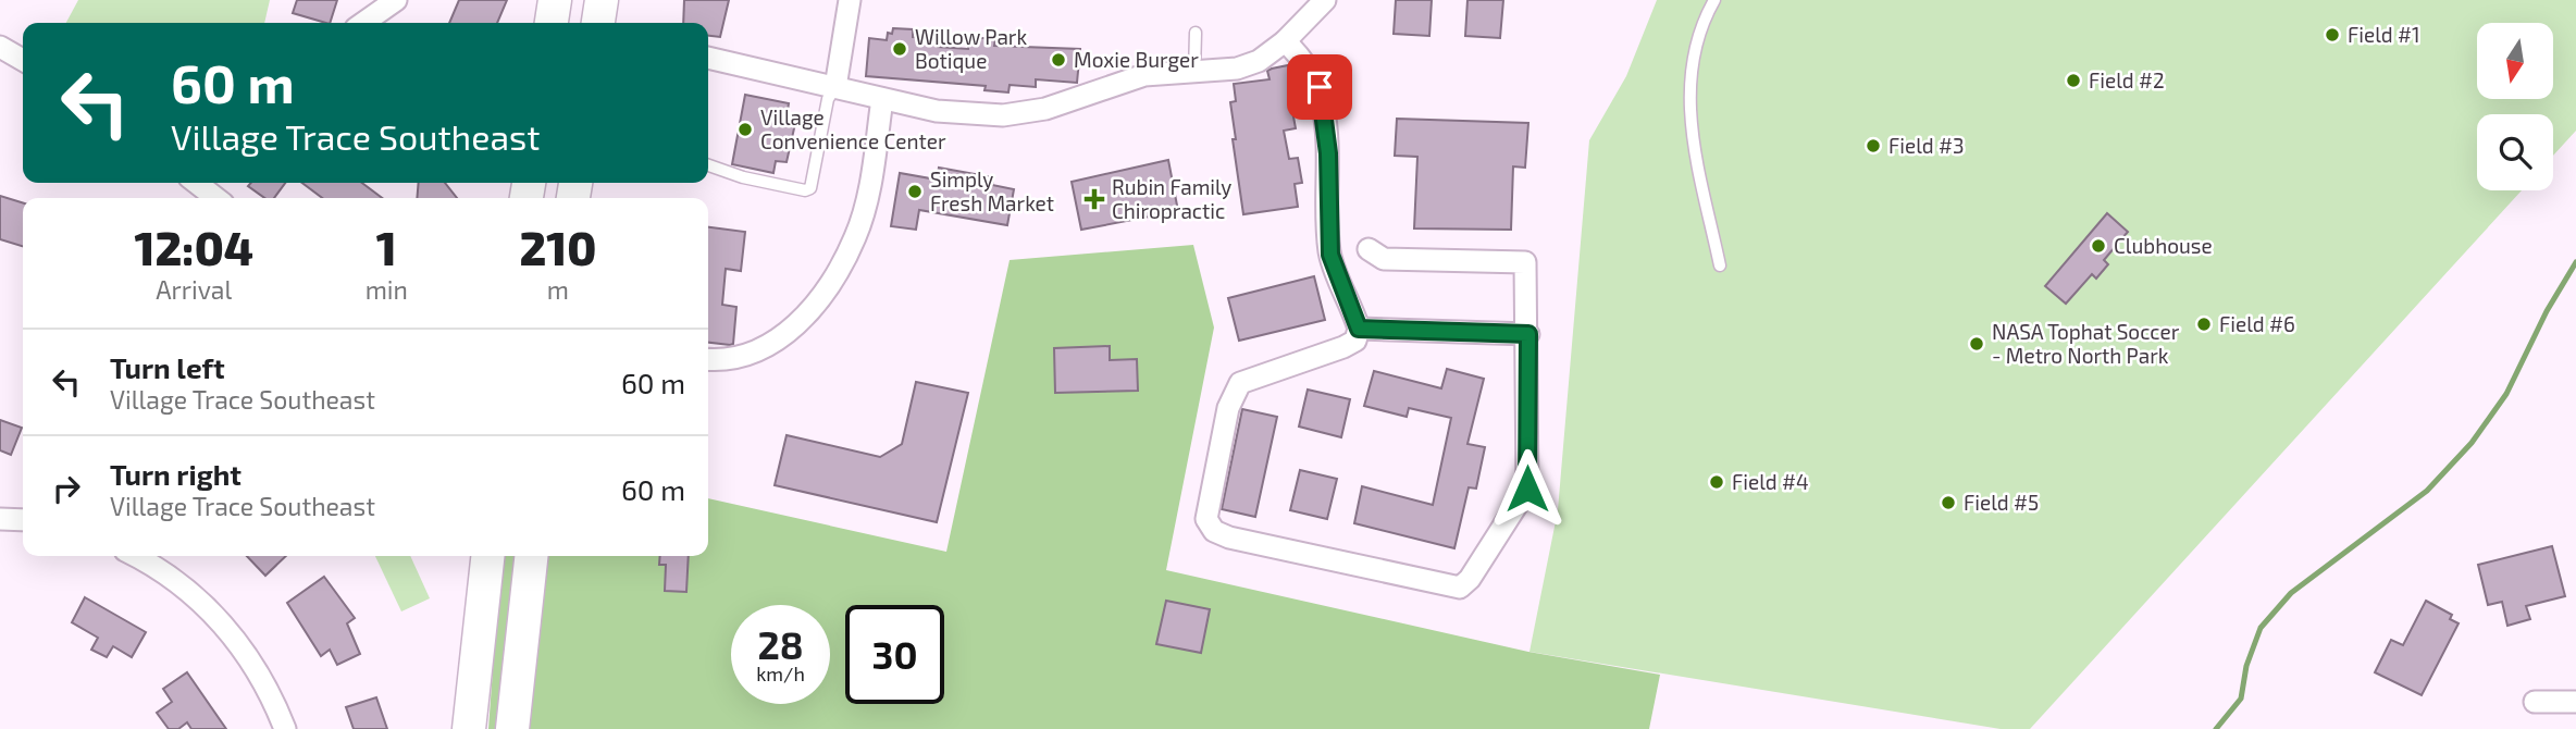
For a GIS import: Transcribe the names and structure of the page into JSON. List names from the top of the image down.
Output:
{
  "places": {
    "other": [
      "Field #1",
      "Willow Park Botique",
      "Moxie Burger",
      "Field #2",
      "Village Convenience Center",
      "Field #3",
      "Simply Fresh Market",
      "Clubhouse",
      "Field #6",
      "NASA Tophat Soccer - Metro North Park",
      "Field #4",
      "Field #5"
    ],
    "health": ["Rubin Family Chiropractic"]
  },
  "north": "bottom",
  "page": {
    "turn": ["60 m", "Village Trace Southeast"],
    "eta": [
      "12:04",
      "Arrival",
      "1",
      "min",
      "210",
      "m"
    ],
    "list": [
      {
        "name": "Turn left",
        "note": "Village Trace Southeast",
        "value": "60 m"
      },
      {
        "name": "Turn right",
        "note": "Village Trace Southeast",
        "value": "60 m"
      }
    ],
    "speed": "28 km/h",
    "limit": "30"
  }
}
